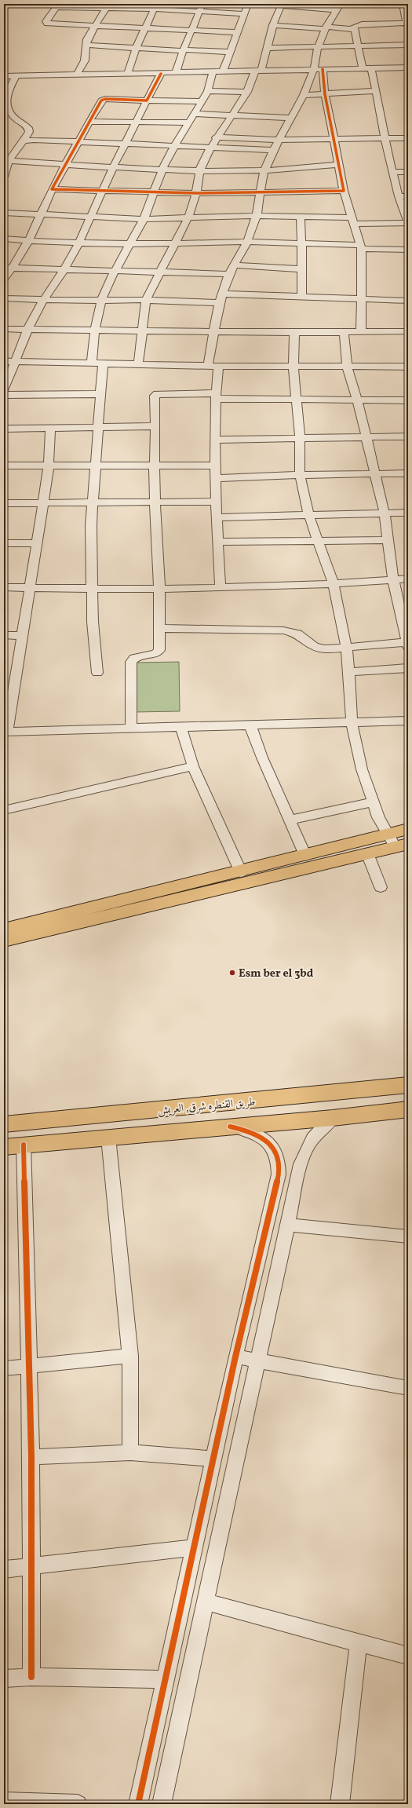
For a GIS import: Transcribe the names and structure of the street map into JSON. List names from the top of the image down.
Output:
{
  "streets": {
    "highway": ["طريق القنطره شرق, العريش"]
  },
  "places": ["Esm ber el 3bd"]
}
